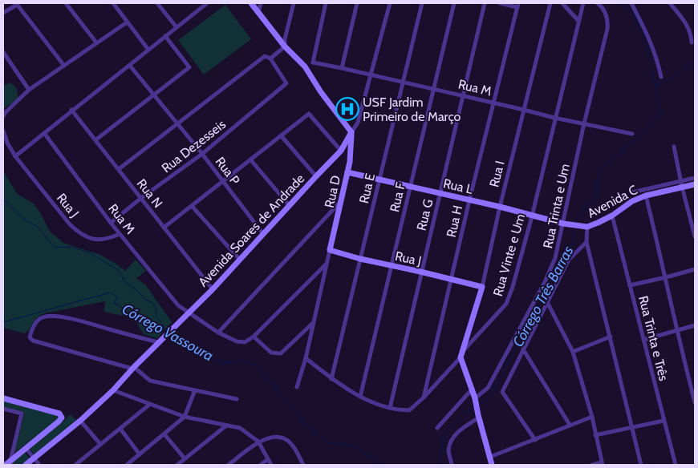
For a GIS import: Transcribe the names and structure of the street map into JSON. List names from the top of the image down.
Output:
{
  "streets": {
    "street": [
      "Rua M",
      "Rua Dezesseis",
      "Rua P",
      "Rua I",
      "Rua L",
      "Rua E",
      "Rua D",
      "Rua N",
      "Rua F",
      "Avenida C",
      "Rua J",
      "Rua Trinta e Um",
      "Rua G",
      "Rua H",
      "Avenida Soares de Andrade",
      "Rua Vinte e Um",
      "Rua Trinta e Três"
    ]
  },
  "crossings": [
    ["Rua M", "Rua Dezesseis"],
    ["Rua M", "Rua I"],
    ["Rua M", "Rua E"],
    ["Rua M", "Rua D"],
    ["Rua M", "Rua F"],
    ["Rua M", "Rua J"],
    ["Rua M", "Rua Trinta e Um"],
    ["Rua M", "Rua G"],
    ["Rua M", "Rua H"],
    ["Rua M", "Avenida Soares de Andrade"],
    ["Rua M", "Rua Vinte e Um"],
    ["Rua Dezesseis", "Rua P"],
    ["Rua Dezesseis", "Rua N"],
    ["Rua P", "Avenida Soares de Andrade"],
    ["Rua I", "Rua L"],
    ["Rua I", "Rua J"],
    ["Rua I", "Rua Vinte e Um"],
    ["Rua L", "Rua E"],
    ["Rua L", "Rua D"],
    ["Rua L", "Rua F"],
    ["Rua L", "Avenida C"],
    ["Rua L", "Rua Trinta e Um"],
    ["Rua L", "Rua G"],
    ["Rua L", "Rua H"],
    ["Rua L", "Rua Vinte e Um"],
    ["Rua E", "Rua J"],
    ["Rua E", "Rua Vinte e Um"],
    ["Rua D", "Rua J"],
    ["Rua D", "Avenida Soares de Andrade"],
    ["Rua D", "Rua Vinte e Um"],
    ["Rua N", "Avenida Soares de Andrade"],
    ["Rua F", "Rua J"],
    ["Rua F", "Rua Vinte e Um"],
    ["Avenida C", "Rua Trinta e Um"],
    ["Avenida C", "Rua Trinta e Três"],
    ["Rua J", "Rua G"],
    ["Rua J", "Rua H"],
    ["Rua G", "Rua Vinte e Um"],
    ["Rua H", "Rua Vinte e Um"]
  ],
  "water": ["Córrego Três Barras", "Córrego Vassoura"],
  "places": {
    "hospital": ["USF Jardim Primeiro de Março"]
  }
}
